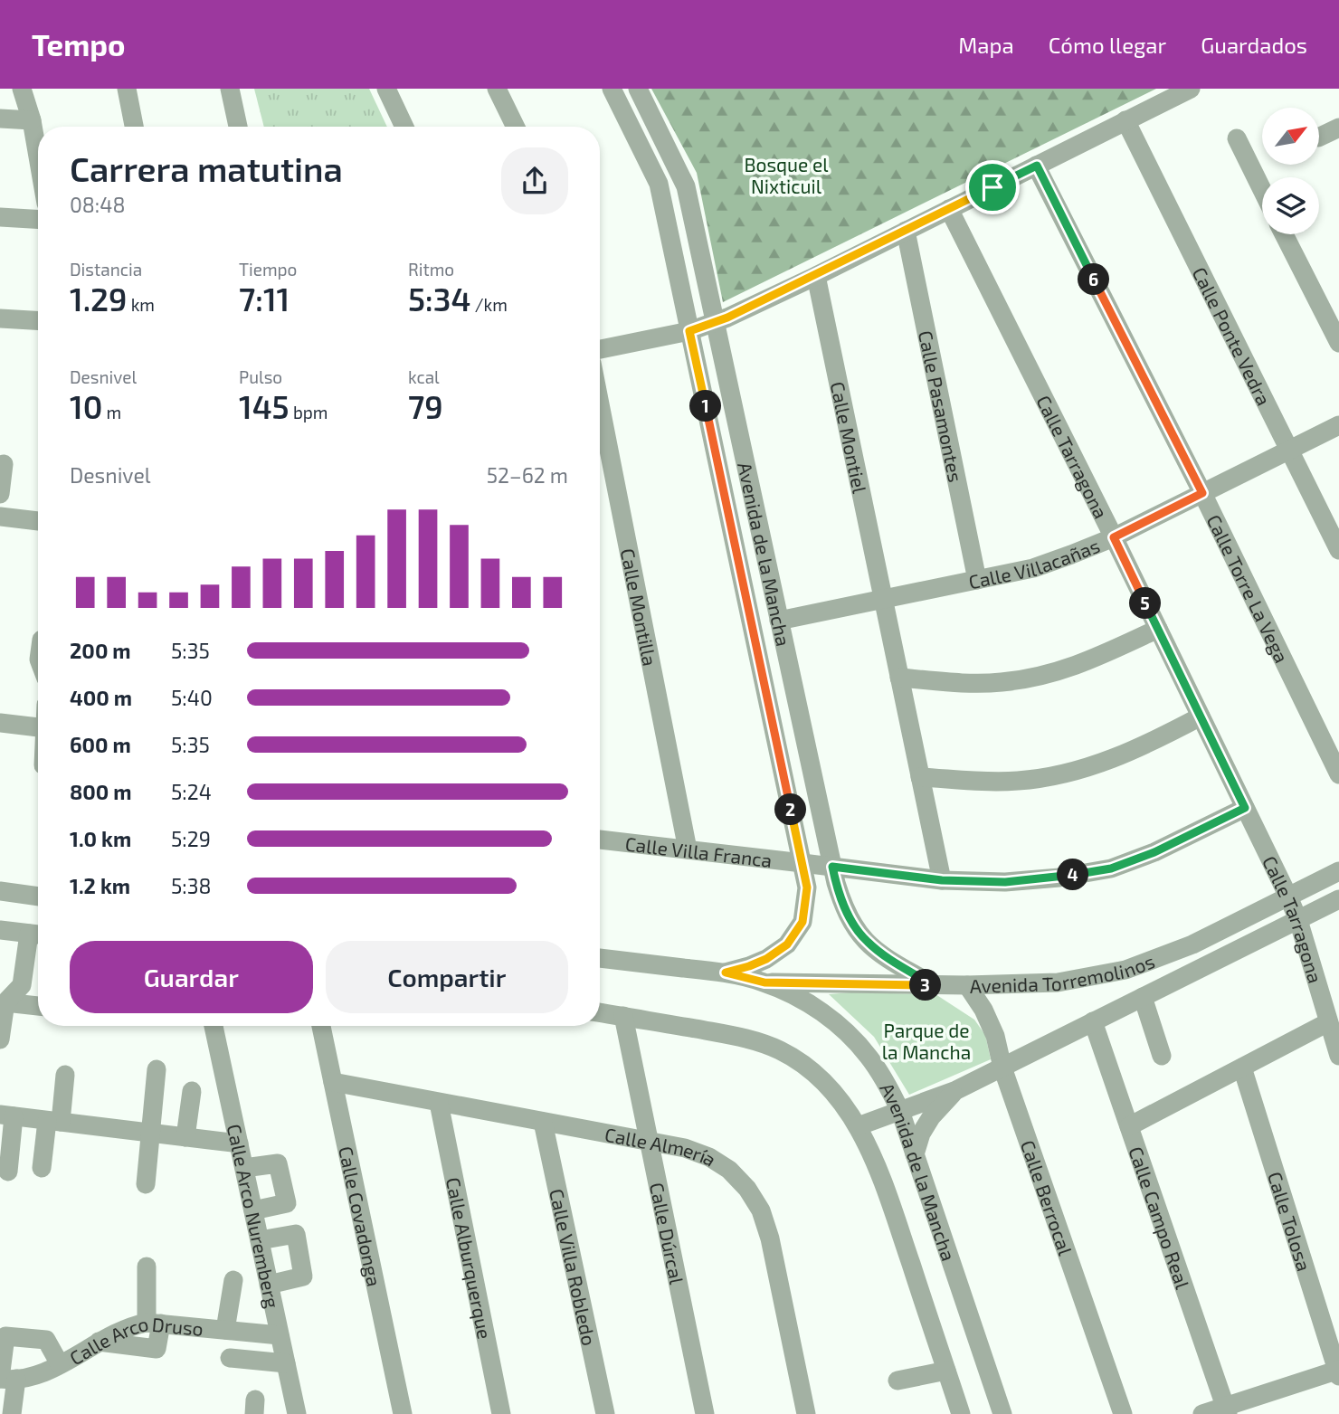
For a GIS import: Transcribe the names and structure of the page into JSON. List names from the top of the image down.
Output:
{
  "streets": {
    "street": [
      "Calle Ponte Vedra",
      "Calle Pasamontes",
      "Calle Montiel",
      "Calle Tarragona",
      "Avenida de la Mancha",
      "Calle Villacañas",
      "Calle Torre La Vega",
      "Calle Montilla",
      "Calle Villa Franca",
      "Avenida Torremolinos",
      "Calle Almería",
      "Calle Berrocal",
      "Calle Arco Nuremberg",
      "Calle Covadonga",
      "Calle Campo Real",
      "Calle Tolosa",
      "Calle Dúrcal",
      "Calle Alburquerque",
      "Calle Villa Robledo",
      "Calle Arco Druso"
    ]
  },
  "crossings": [
    ["Calle Ponte Vedra", "Calle Villacañas"],
    ["Calle Pasamontes", "Calle Villacañas"],
    ["Calle Montiel", "Calle Villacañas"],
    ["Calle Montiel", "Calle Villa Franca"],
    ["Calle Tarragona", "Calle Villacañas"],
    ["Calle Tarragona", "Calle Villa Franca"],
    ["Calle Tarragona", "Avenida Torremolinos"],
    ["Avenida de la Mancha", "Calle Villacañas"],
    ["Avenida de la Mancha", "Calle Villa Franca"],
    ["Avenida de la Mancha", "Avenida Torremolinos"],
    ["Avenida de la Mancha", "Calle Dúrcal"],
    ["Calle Villacañas", "Calle Torre La Vega"],
    ["Calle Montilla", "Calle Villa Franca"],
    ["Avenida Torremolinos", "Calle Berrocal"],
    ["Avenida Torremolinos", "Calle Campo Real"],
    ["Calle Almería", "Calle Covadonga"],
    ["Calle Almería", "Calle Dúrcal"],
    ["Calle Almería", "Calle Alburquerque"],
    ["Calle Almería", "Calle Villa Robledo"],
    ["Calle Arco Nuremberg", "Calle Arco Druso"]
  ],
  "parks": ["Bosque el Nixticuil", "Parque de la Mancha"],
  "north": "top right",
  "page": {
    "header": "Tempo",
    "nav": ["Mapa", "Cómo llegar", "Guardados"],
    "heading": ["Carrera matutina", "08:48"],
    "stats": [
      ["Distancia", "1.29 km"],
      ["Tiempo", "7:11"],
      ["Ritmo", "5:34 /km"],
      ["Desnivel", "10 m"],
      ["Pulso", "145 bpm"],
      ["kcal", "79"]
    ],
    "pins": [
      "6",
      "1",
      "5",
      "2",
      "4",
      "3"
    ],
    "chart": ["Desnivel", "52–62 m"],
    "list": [
      {
        "name": "200 m",
        "note": "5:35"
      },
      {
        "name": "400 m",
        "note": "5:40"
      },
      {
        "name": "600 m",
        "note": "5:35"
      },
      {
        "name": "800 m",
        "note": "5:24"
      },
      {
        "name": "1.0 km",
        "note": "5:29"
      },
      {
        "name": "1.2 km",
        "note": "5:38"
      }
    ],
    "buttons": ["Guardar", "Compartir"]
  }
}
